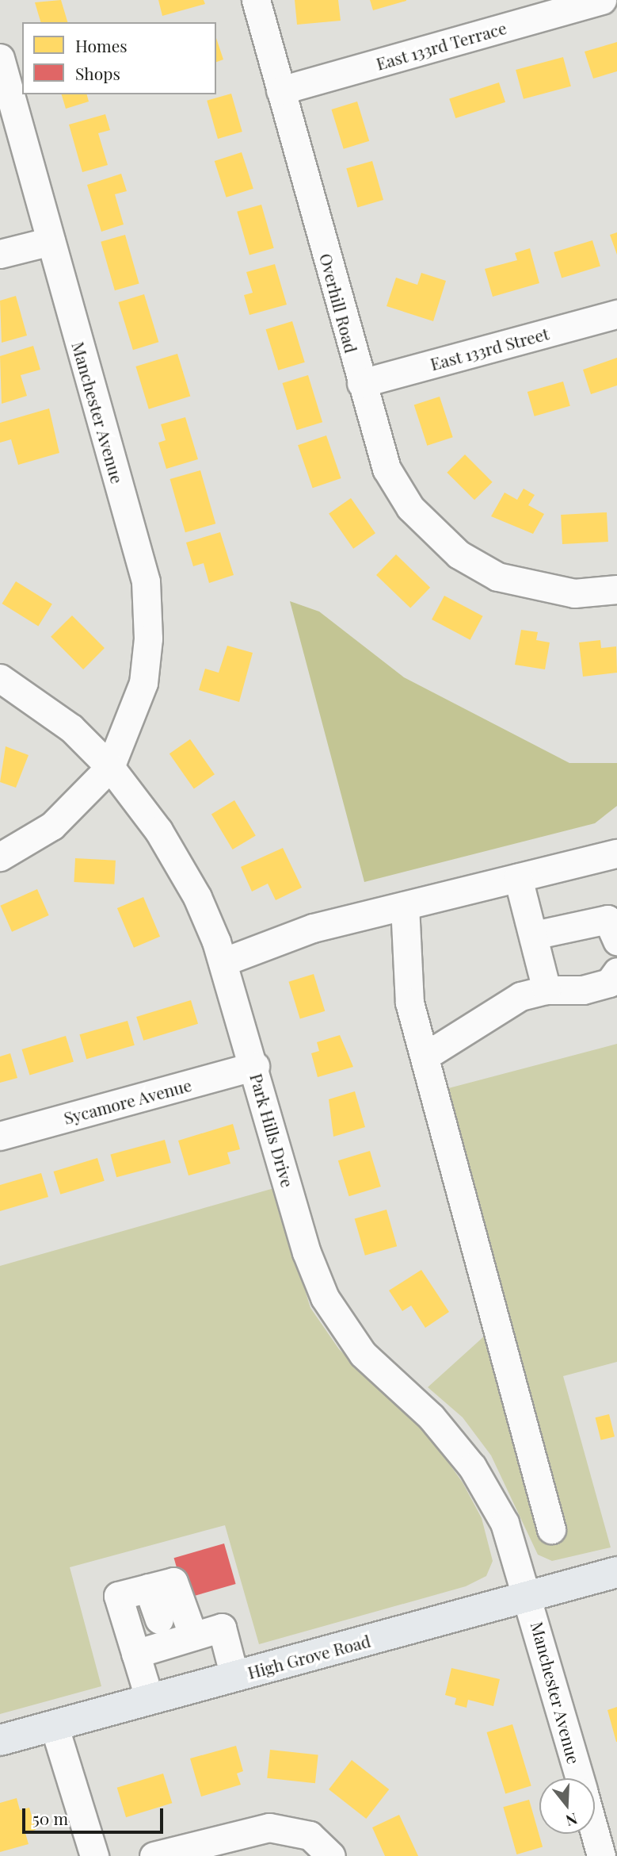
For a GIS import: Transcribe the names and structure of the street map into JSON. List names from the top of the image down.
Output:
{
  "streets": {
    "main road": ["High Grove Road"],
    "street": [
      "East 133rd Terrace",
      "Overhill Road",
      "East 133rd Street",
      "Manchester Avenue",
      "Sycamore Avenue",
      "Park Hills Drive"
    ]
  },
  "crossings": [
    ["East 133rd Terrace", "Overhill Road"],
    ["Overhill Road", "East 133rd Street"],
    ["Manchester Avenue", "Park Hills Drive"],
    ["Manchester Avenue", "High Grove Road"],
    ["Sycamore Avenue", "Park Hills Drive"],
    ["Park Hills Drive", "High Grove Road"]
  ],
  "legend": ["Homes", "Shops"],
  "scale_bar": "50 m",
  "north": "bottom"
}
